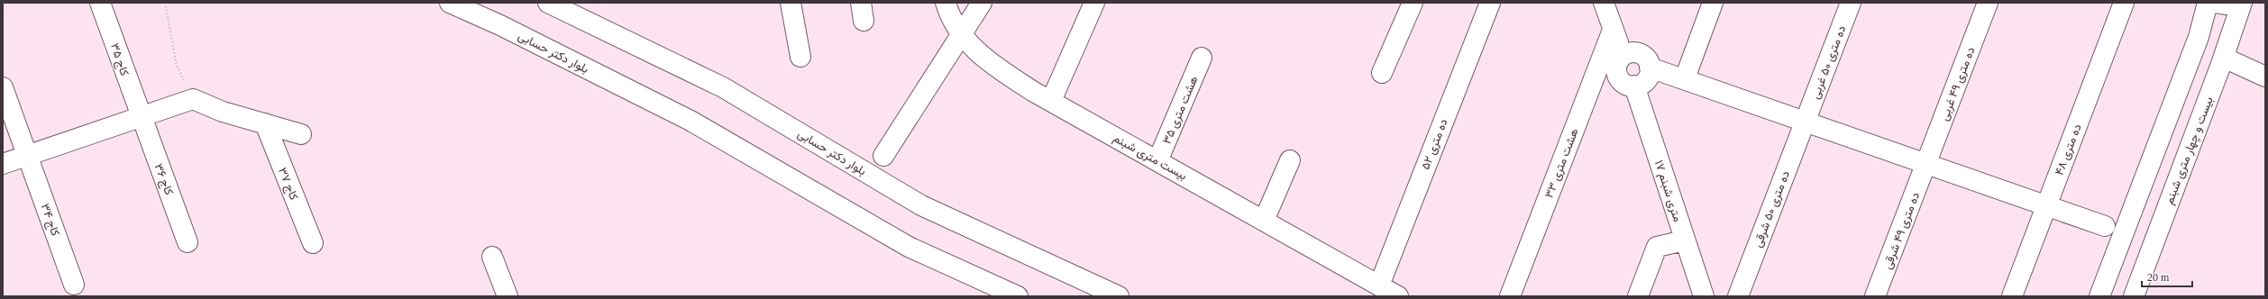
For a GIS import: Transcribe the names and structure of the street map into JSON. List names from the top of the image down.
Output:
{
  "streets": {
    "street": [
      "بلوار دکتر حسابی",
      "کاج ۳۵",
      "ده متری ۵۰ غربی",
      "ده متری ۴۹ غربی",
      "هشت متری ۳۵",
      "ده متری ۵۲",
      "ده متری ۴۸",
      "بیست و چهار متری شبنم",
      "بیست متری شبنم",
      "هشت متری ۳۳",
      "کاج ۳۶",
      "کاج ۳۷",
      "۱۷ متری شبنم",
      "ده متری ۵۰ شرقی",
      "کاج ۳۴",
      "ده متری ۴۹ شرقی"
    ]
  },
  "crossings": [
    ["کاج ۳۵", "کاج ۳۶"],
    ["ده متری ۵۰ غربی", "ده متری ۵۰ شرقی"],
    ["ده متری ۴۹ غربی", "ده متری ۴۹ شرقی"],
    ["هشت متری ۳۵", "بیست متری شبنم"],
    ["ده متری ۵۲", "بیست متری شبنم"]
  ],
  "scale_bar": "20 m"
}
